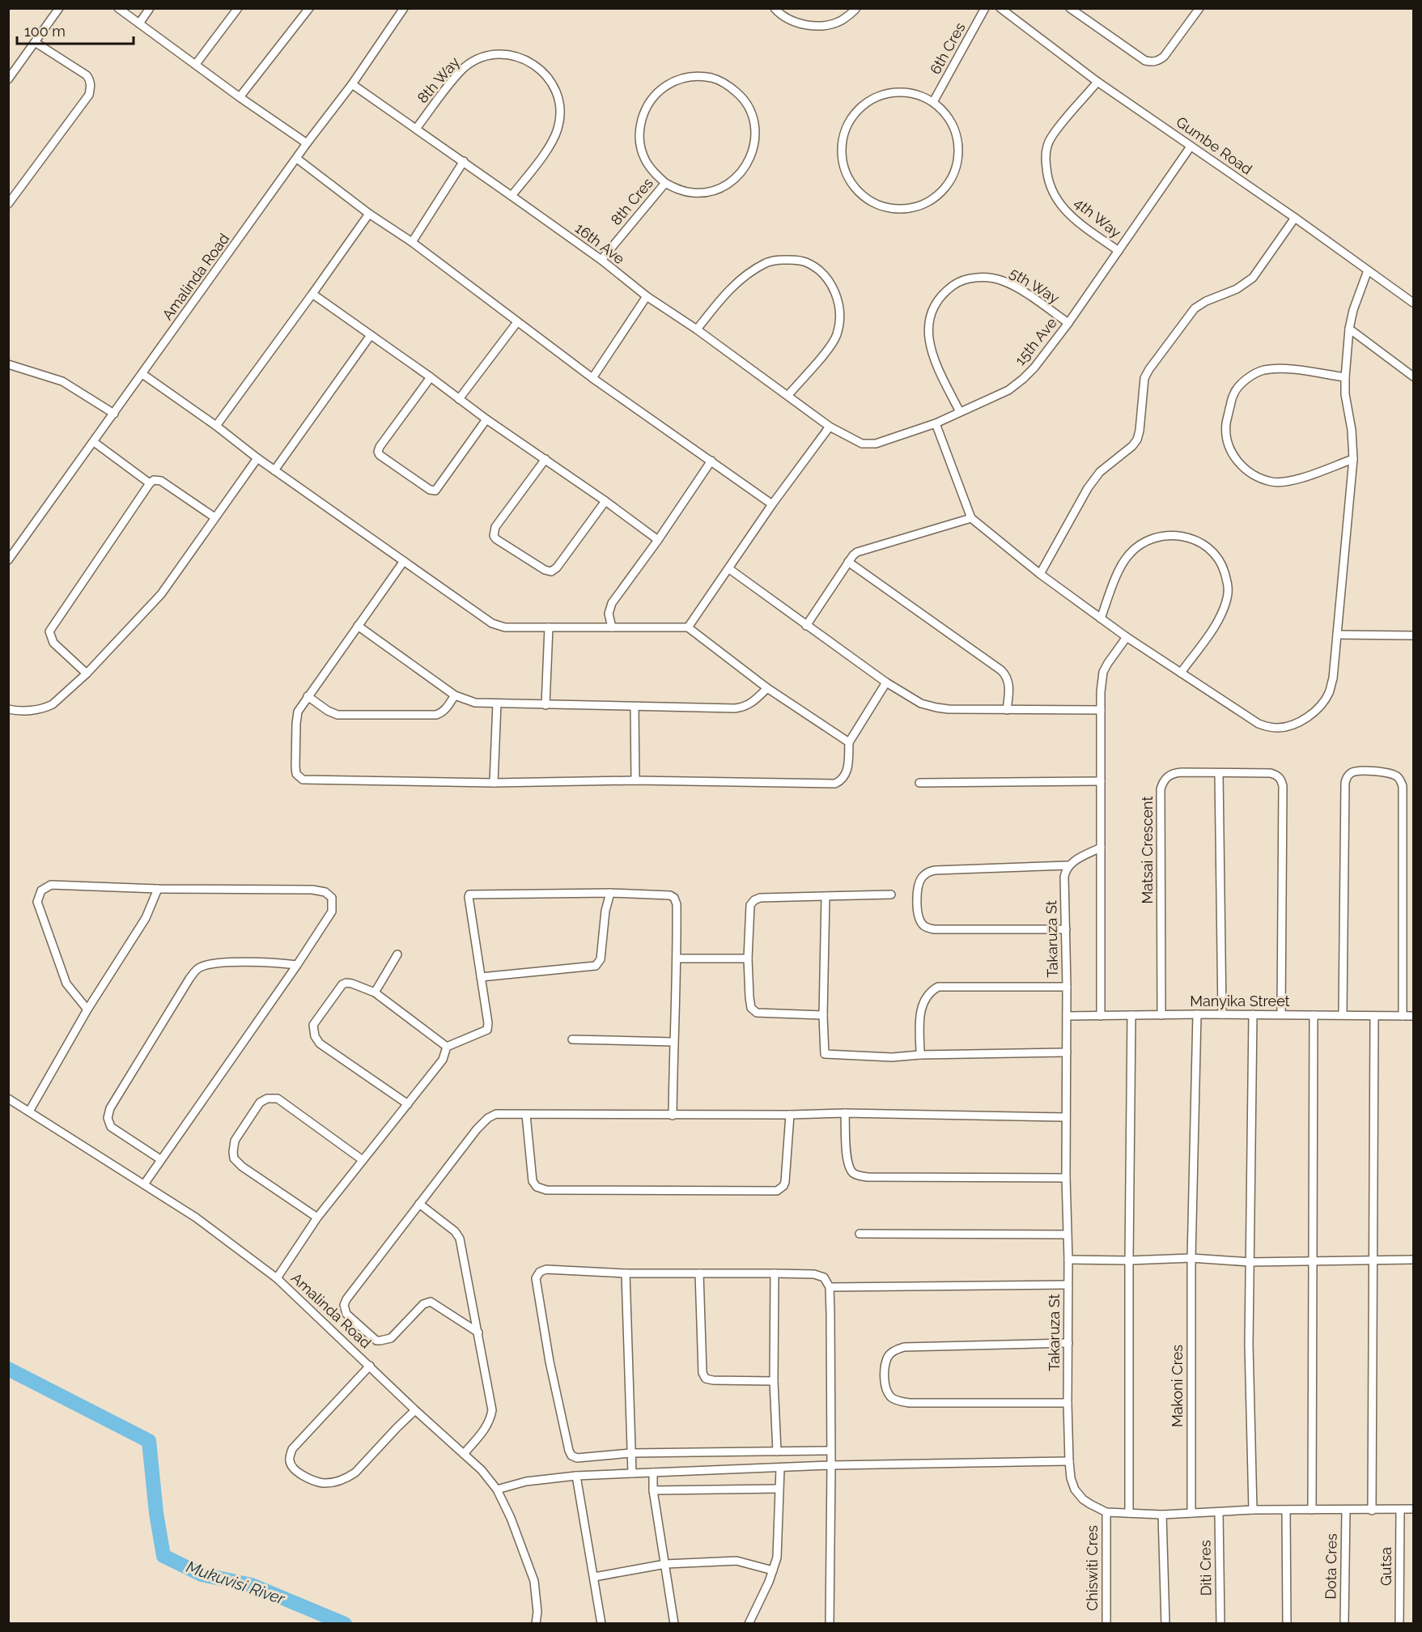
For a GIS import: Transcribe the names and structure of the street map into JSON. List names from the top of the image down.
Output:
{
  "streets": {
    "street": [
      "6th Cres",
      "8th Way",
      "Gumbe Road",
      "8th Cres",
      "4th Way",
      "16th Ave",
      "Amalinda Road",
      "5th Way",
      "15th Ave",
      "Matsai Crescent",
      "Takaruza St",
      "Manyika Street",
      "Makoni Cres",
      "Dota Cres",
      "Gutsa",
      "Chiswiti Cres",
      "Diti Cres"
    ]
  },
  "crossings": [
    ["8th Way", "16th Ave"],
    ["Gumbe Road", "4th Way"],
    ["Gumbe Road", "15th Ave"],
    ["8th Cres", "16th Ave"],
    ["4th Way", "15th Ave"],
    ["16th Ave", "Amalinda Road"],
    ["16th Ave", "15th Ave"],
    ["5th Way", "15th Ave"],
    ["Matsai Crescent", "Manyika Street"],
    ["Takaruza St", "Manyika Street"],
    ["Takaruza St", "Makoni Cres"],
    ["Takaruza St", "Dota Cres"],
    ["Takaruza St", "Gutsa"],
    ["Takaruza St", "Chiswiti Cres"],
    ["Takaruza St", "Diti Cres"],
    ["Manyika Street", "Makoni Cres"]
  ],
  "water": ["Mukuvisi River"],
  "scale_bar": "100 m"
}
